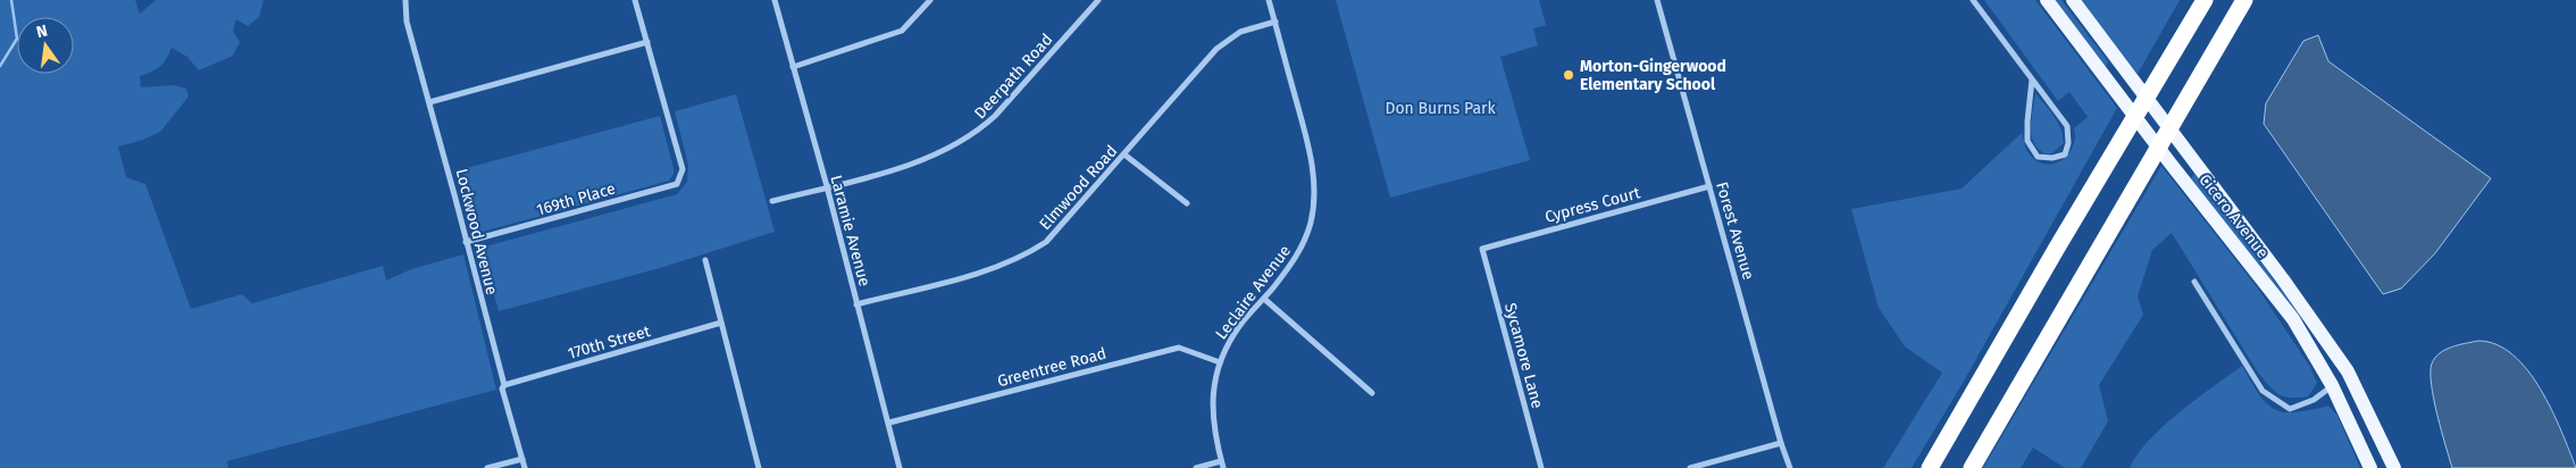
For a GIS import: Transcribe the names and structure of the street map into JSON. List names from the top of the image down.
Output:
{
  "streets": {
    "main road": ["Cicero Avenue"],
    "street": [
      "Deerpath Road",
      "Elmwood Road",
      "169th Place",
      "Cypress Court",
      "Laramie Avenue",
      "Forest Avenue",
      "Lockwood Avenue",
      "Leclaire Avenue",
      "170th Street",
      "Sycamore Lane",
      "Greentree Road"
    ]
  },
  "crossings": [
    ["Deerpath Road", "Laramie Avenue"],
    ["Elmwood Road", "Laramie Avenue"],
    ["Elmwood Road", "Leclaire Avenue"],
    ["169th Place", "Lockwood Avenue"],
    ["Cypress Court", "Forest Avenue"],
    ["Cypress Court", "Sycamore Lane"],
    ["Laramie Avenue", "Greentree Road"],
    ["Lockwood Avenue", "170th Street"],
    ["Leclaire Avenue", "Greentree Road"]
  ],
  "parks": ["Don Burns Park"],
  "places": ["Morton-Gingerwood Elementary School"],
  "north": "top"
}
